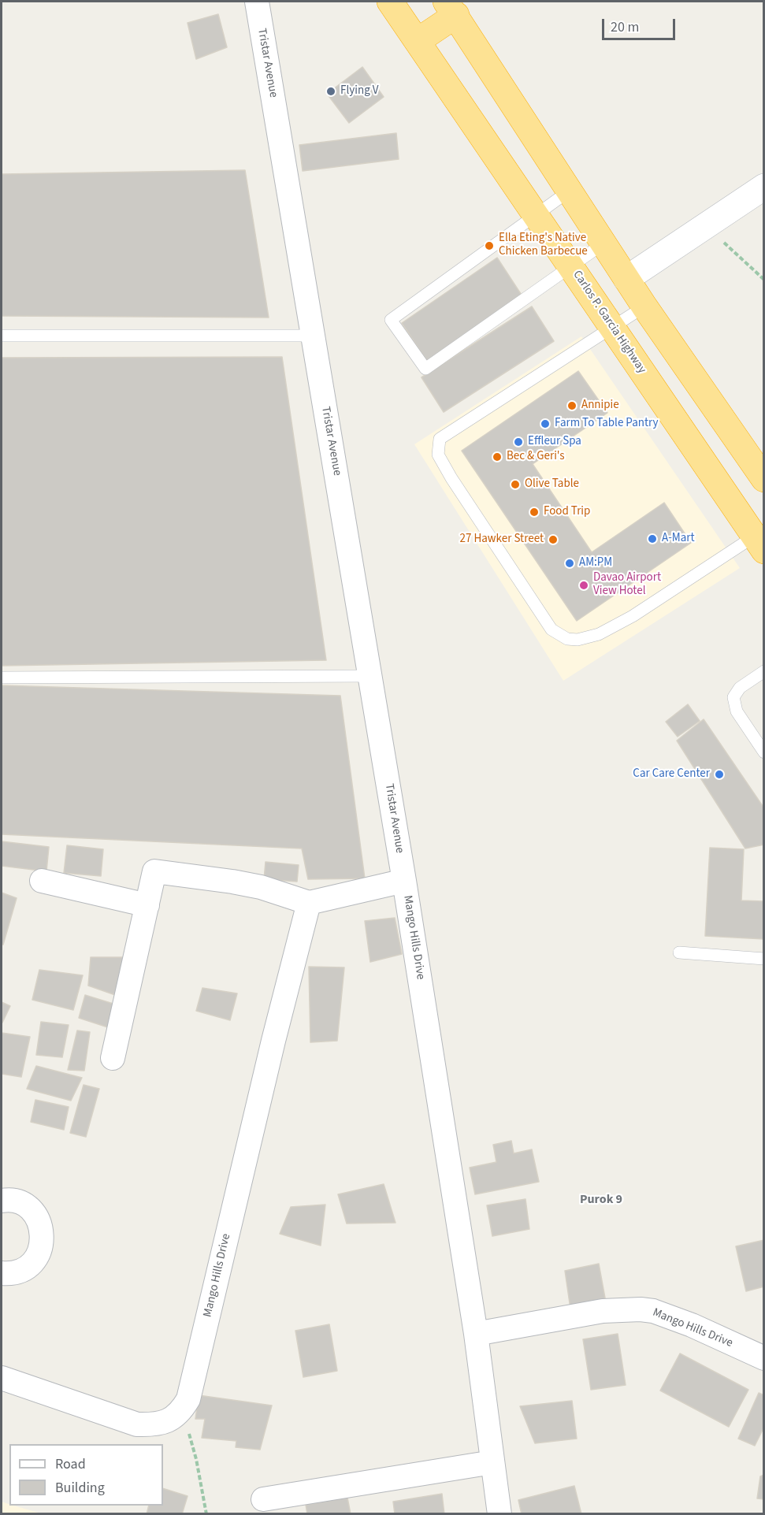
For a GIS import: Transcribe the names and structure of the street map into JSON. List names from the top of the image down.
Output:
{
  "streets": {
    "highway": ["Carlos P. Garcia Highway"],
    "street": ["Tristar Avenue", "Mango Hills Drive"]
  },
  "crossings": [
    ["Tristar Avenue", "Mango Hills Drive"]
  ],
  "districts": ["Purok 9"],
  "places": [
    "Flying V",
    "Ella Eting's Native Chicken Barbecue",
    "Annipie",
    "Farm To Table Pantry",
    "Effleur Spa",
    "Bec & Geri's",
    "Olive Table",
    "Food Trip",
    "A-Mart",
    "27 Hawker Street",
    "AM:PM",
    "Davao Airport View Hotel",
    "Car Care Center"
  ],
  "legend": ["Road", "Building"],
  "scale_bar": "20 m"
}
